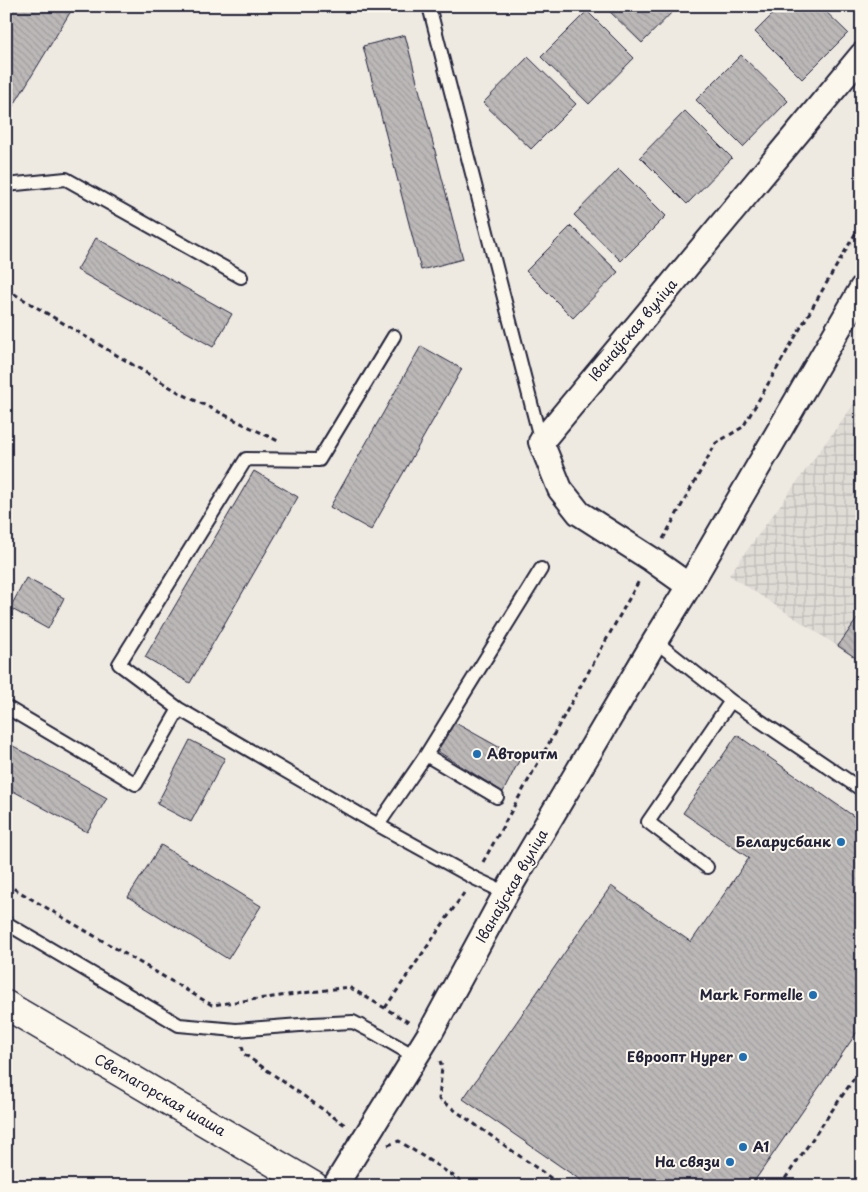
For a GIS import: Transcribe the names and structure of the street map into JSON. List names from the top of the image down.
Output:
{
  "streets": {
    "main road": ["Светлагорская шаша"],
    "street": ["Іванаўская вуліца"]
  },
  "places": [
    "Авторитм",
    "Беларусбанк",
    "Mark Formelle",
    "Евроопт Hyper",
    "A1",
    "На связи"
  ]
}
